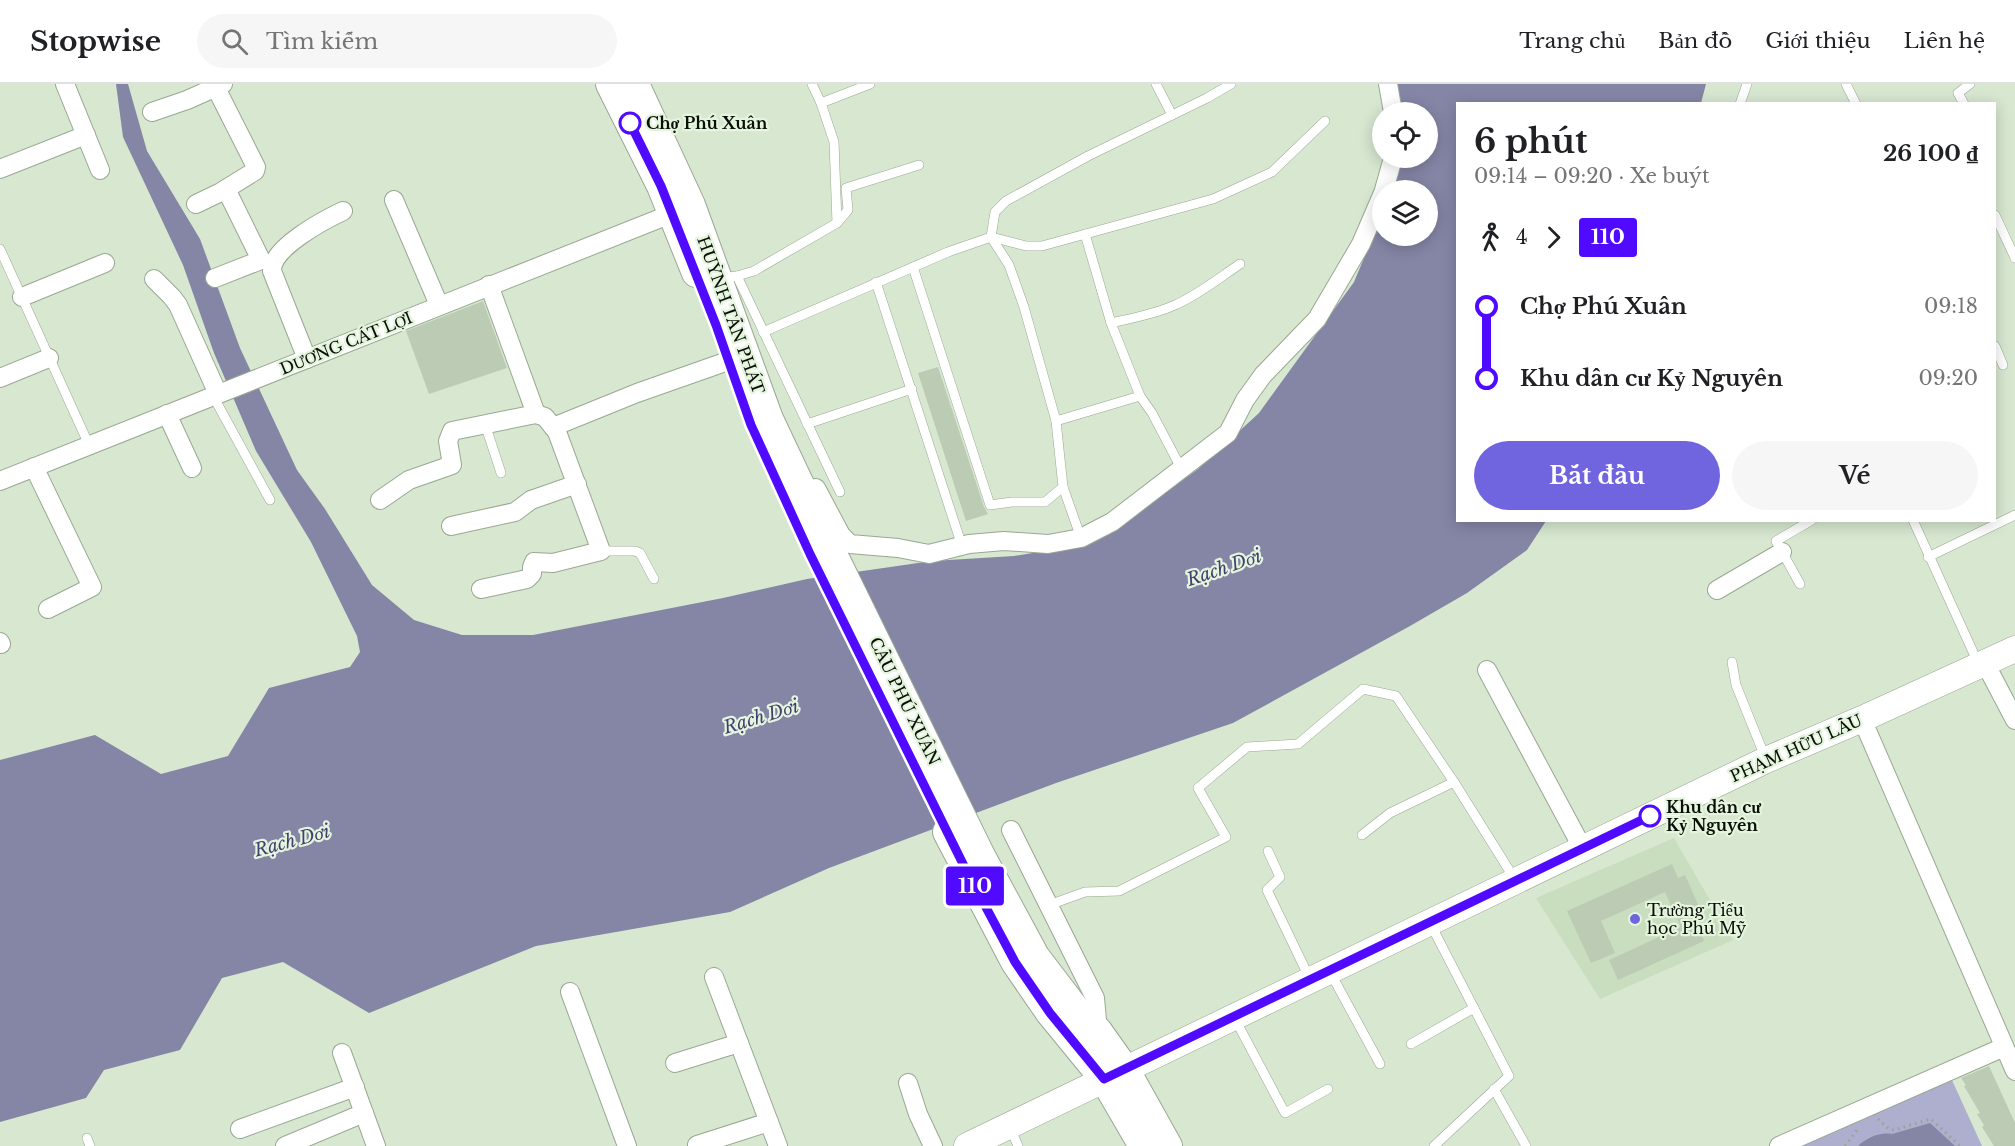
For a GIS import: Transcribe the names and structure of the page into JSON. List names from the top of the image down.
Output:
{
  "streets": {
    "main road": ["HUỲNH TẤN PHÁT", "CẦU PHÚ XUÂN", "PHẠM HỮU LẦU"],
    "street": ["DƯƠNG CÁT LỢI"]
  },
  "crossings": [
    ["HUỲNH TẤN PHÁT", "DƯƠNG CÁT LỢI"],
    ["HUỲNH TẤN PHÁT", "CẦU PHÚ XUÂN"]
  ],
  "water": ["Rạch Dơi"],
  "places": ["Chợ Phú Xuân", "Khu dân cư Kỷ Nguyên", "Trường Tiểu học Phú Mỹ"],
  "lines": ["bus line 110"],
  "page": {
    "header": "Stopwise",
    "search": "Tìm kiếm",
    "nav": [
      "Trang chủ",
      "Bản đồ",
      "Giới thiệu",
      "Liên hệ"
    ],
    "on_map": "110",
    "heading": ["6 phút", "09:14 – 09:20 · Xe buýt", "26 100 ₫"],
    "legs": ["4", "110"],
    "list": [
      {
        "name": "Chợ Phú Xuân",
        "value": "09:18"
      },
      {
        "name": "Khu dân cư Kỷ Nguyên",
        "value": "09:20"
      }
    ],
    "buttons": ["Bắt đầu", "Vé"]
  }
}
